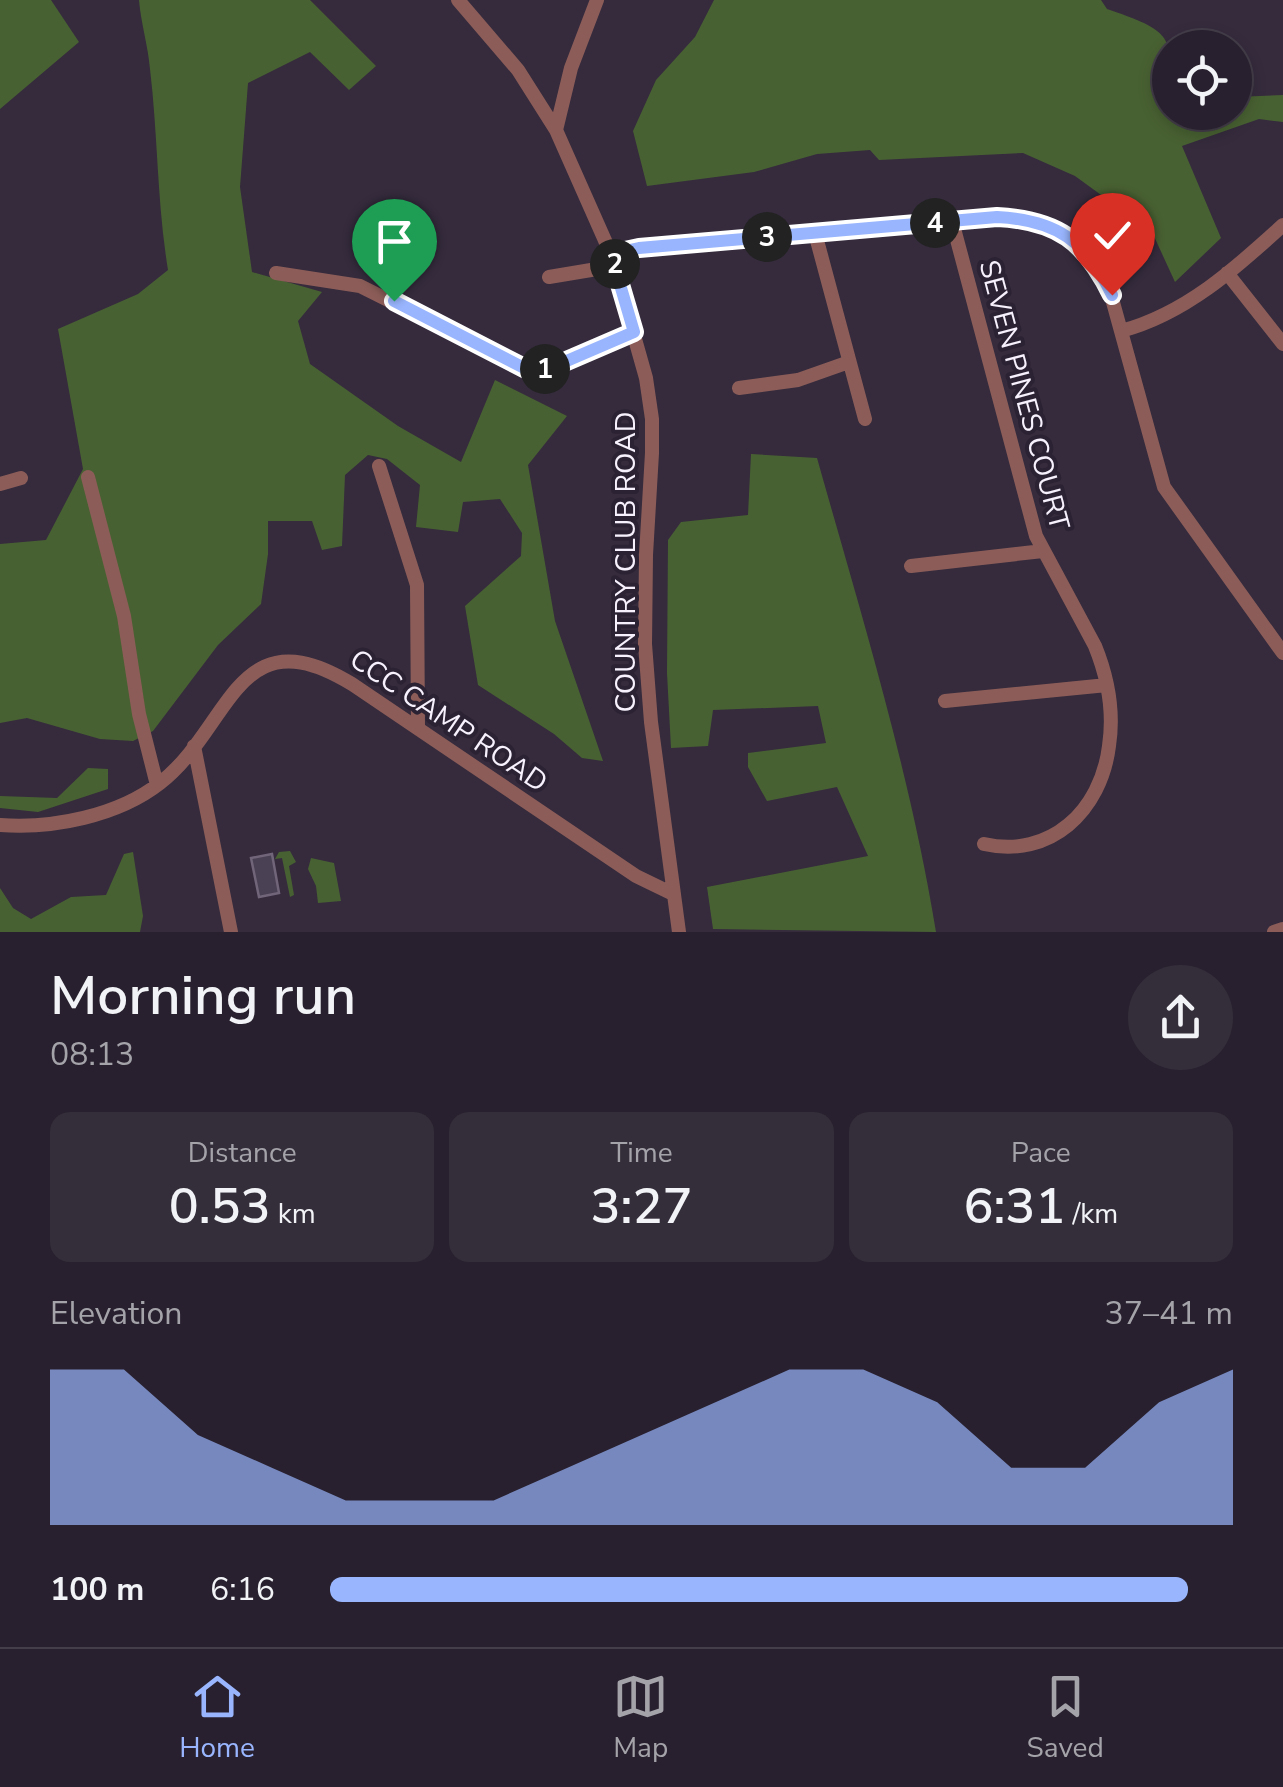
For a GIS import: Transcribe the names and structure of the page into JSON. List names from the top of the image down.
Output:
{
  "streets": {
    "street": ["SEVEN PINES COURT", "COUNTRY CLUB ROAD", "CCC CAMP ROAD"]
  },
  "crossings": [
    ["COUNTRY CLUB ROAD", "CCC CAMP ROAD"]
  ],
  "page": {
    "pins": [
      "4",
      "3",
      "2",
      "1"
    ],
    "heading": ["Morning run", "08:13"],
    "stats": [
      ["Distance", "0.53 km"],
      ["Time", "3:27"],
      ["Pace", "6:31 /km"]
    ],
    "chart": ["Elevation", "37–41 m"],
    "list": [
      {
        "name": "100 m",
        "note": "6:16"
      }
    ],
    "tabs": ["Home", "Map", "Saved"]
  }
}
